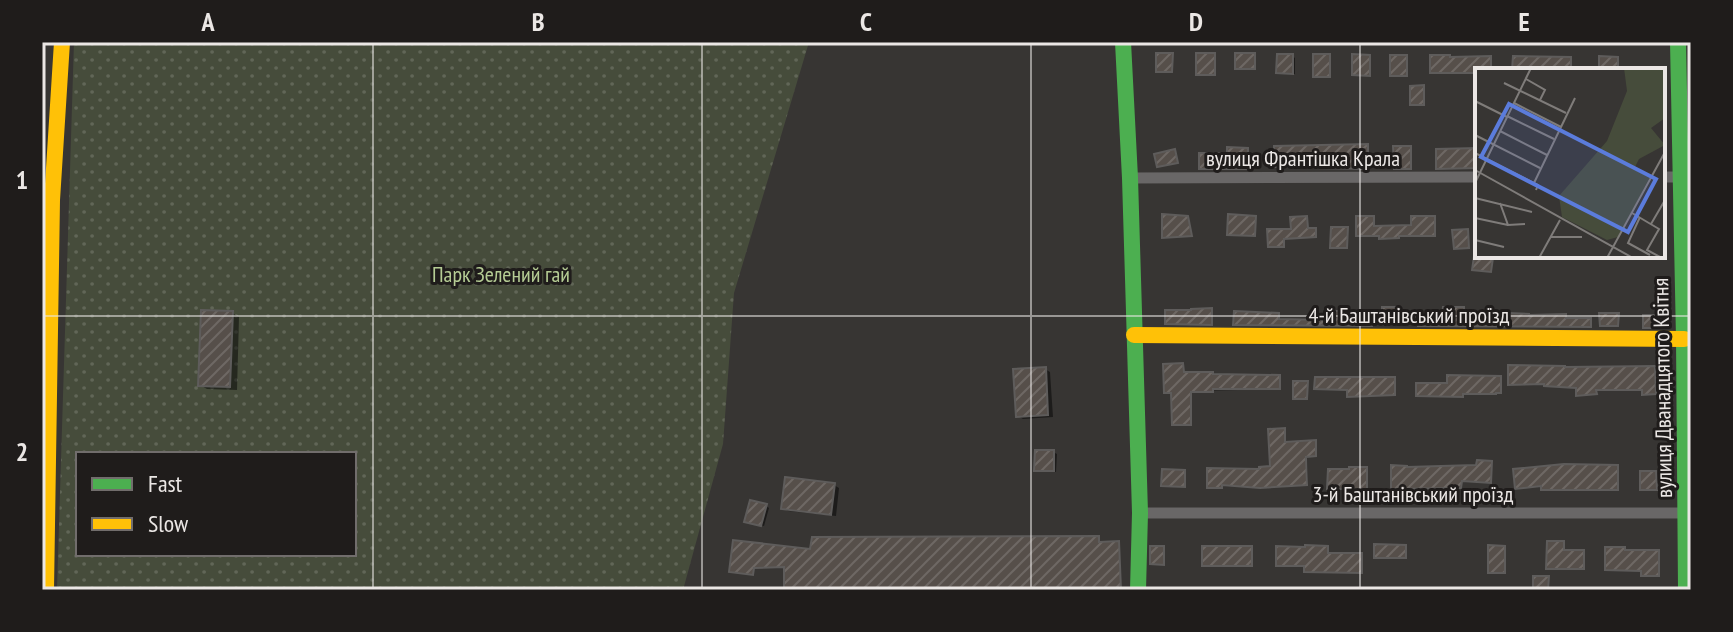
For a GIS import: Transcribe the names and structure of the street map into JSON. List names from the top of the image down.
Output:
{
  "streets": {
    "street": [
      "вулиця Франтішка Крала",
      "4-й Баштанівський проїзд",
      "вулиця Дванадцятого Квітня",
      "3-й Баштанівський проїзд"
    ]
  },
  "crossings": [
    ["4-й Баштанівський проїзд", "вулиця Дванадцятого Квітня"],
    ["вулиця Дванадцятого Квітня", "3-й Баштанівський проїзд"]
  ],
  "parks": ["Парк Зелений гай"],
  "legend": ["Fast", "Slow"],
  "grid": {
    "columns": [
      "A",
      "B",
      "C",
      "D",
      "E"
    ],
    "rows": ["1", "2"]
  }
}
